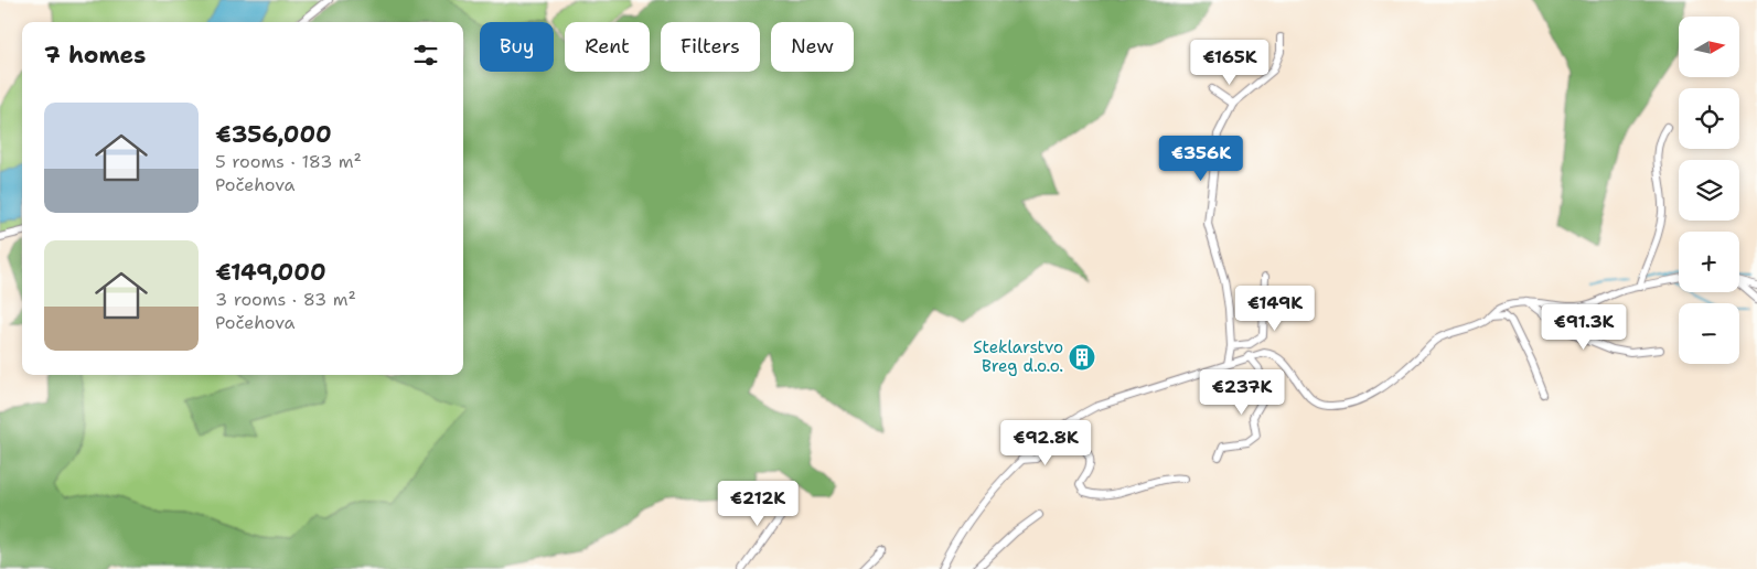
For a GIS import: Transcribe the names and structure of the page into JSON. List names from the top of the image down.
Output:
{
  "places": {
    "building": ["Steklarstvo Breg d.o.o."]
  },
  "north": "right",
  "page": {
    "map_buttons": ["+", "−"],
    "chip": [
      "Buy",
      "Rent",
      "Filters",
      "New"
    ],
    "heading": "7 homes",
    "price": [
      "€165K",
      "€356K",
      "€149K",
      "€91.3K",
      "€237K",
      "€92.8K",
      "€212K"
    ],
    "list": [
      {
        "name": "€356,000",
        "note": "5 rooms · 183 m² · Počehova"
      },
      {
        "name": "€149,000",
        "note": "3 rooms · 83 m² · Počehova"
      }
    ]
  }
}
